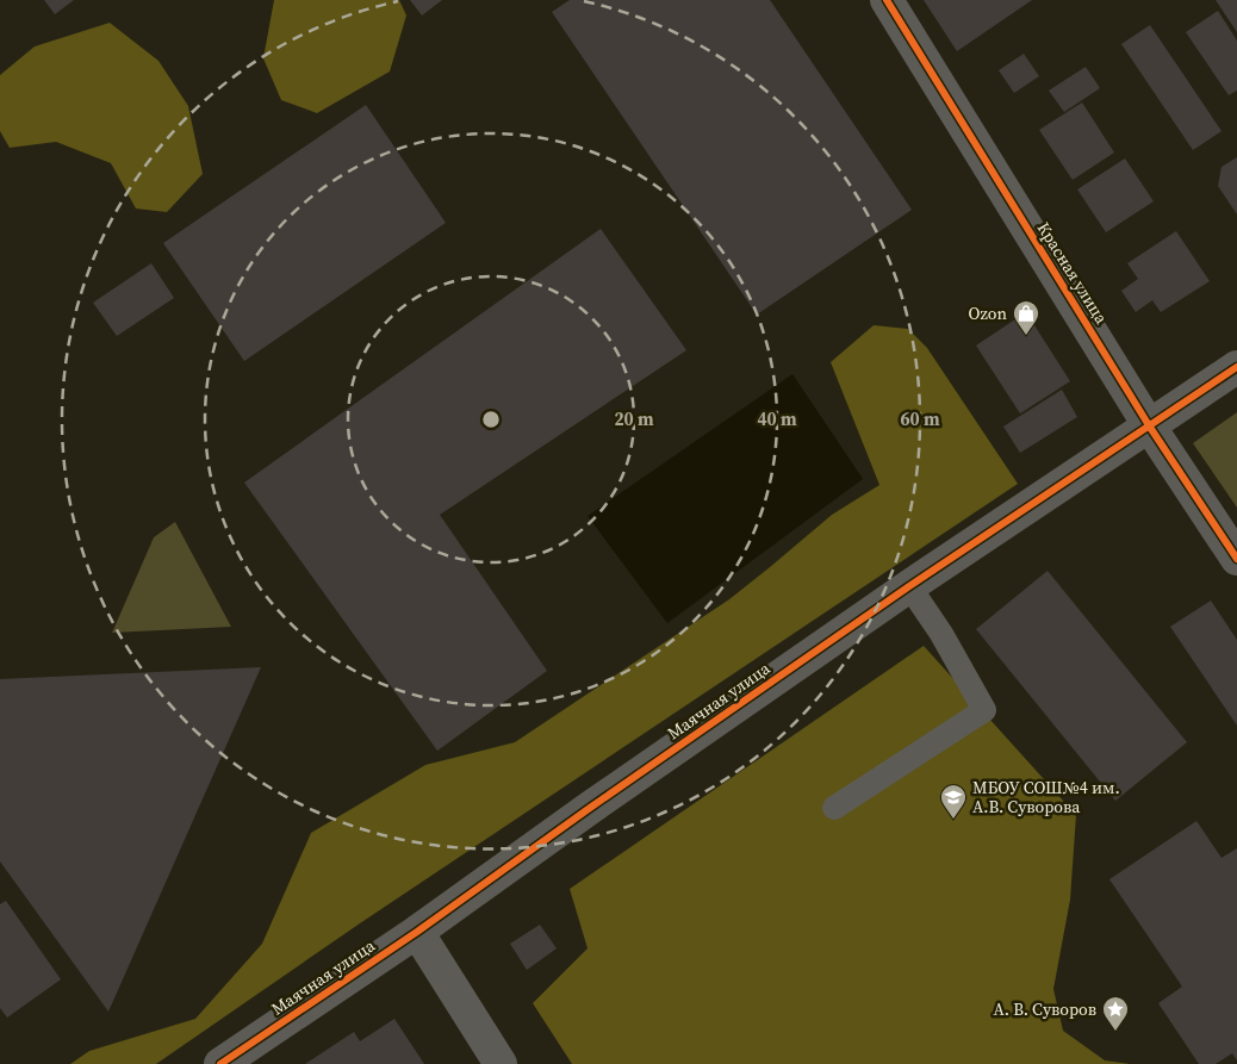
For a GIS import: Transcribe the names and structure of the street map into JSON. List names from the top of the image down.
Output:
{
  "streets": {
    "street": ["Красная улица", "Маячная улица"]
  },
  "crossings": [
    ["Красная улица", "Маячная улица"]
  ],
  "places": {
    "shop": ["Ozon"],
    "school or university": ["МБОУ СОШ№4 им. А.В. Суворова"],
    "place": ["А. В. Суворов"]
  },
  "rings": ["20 m", "40 m", "60 m"]
}
